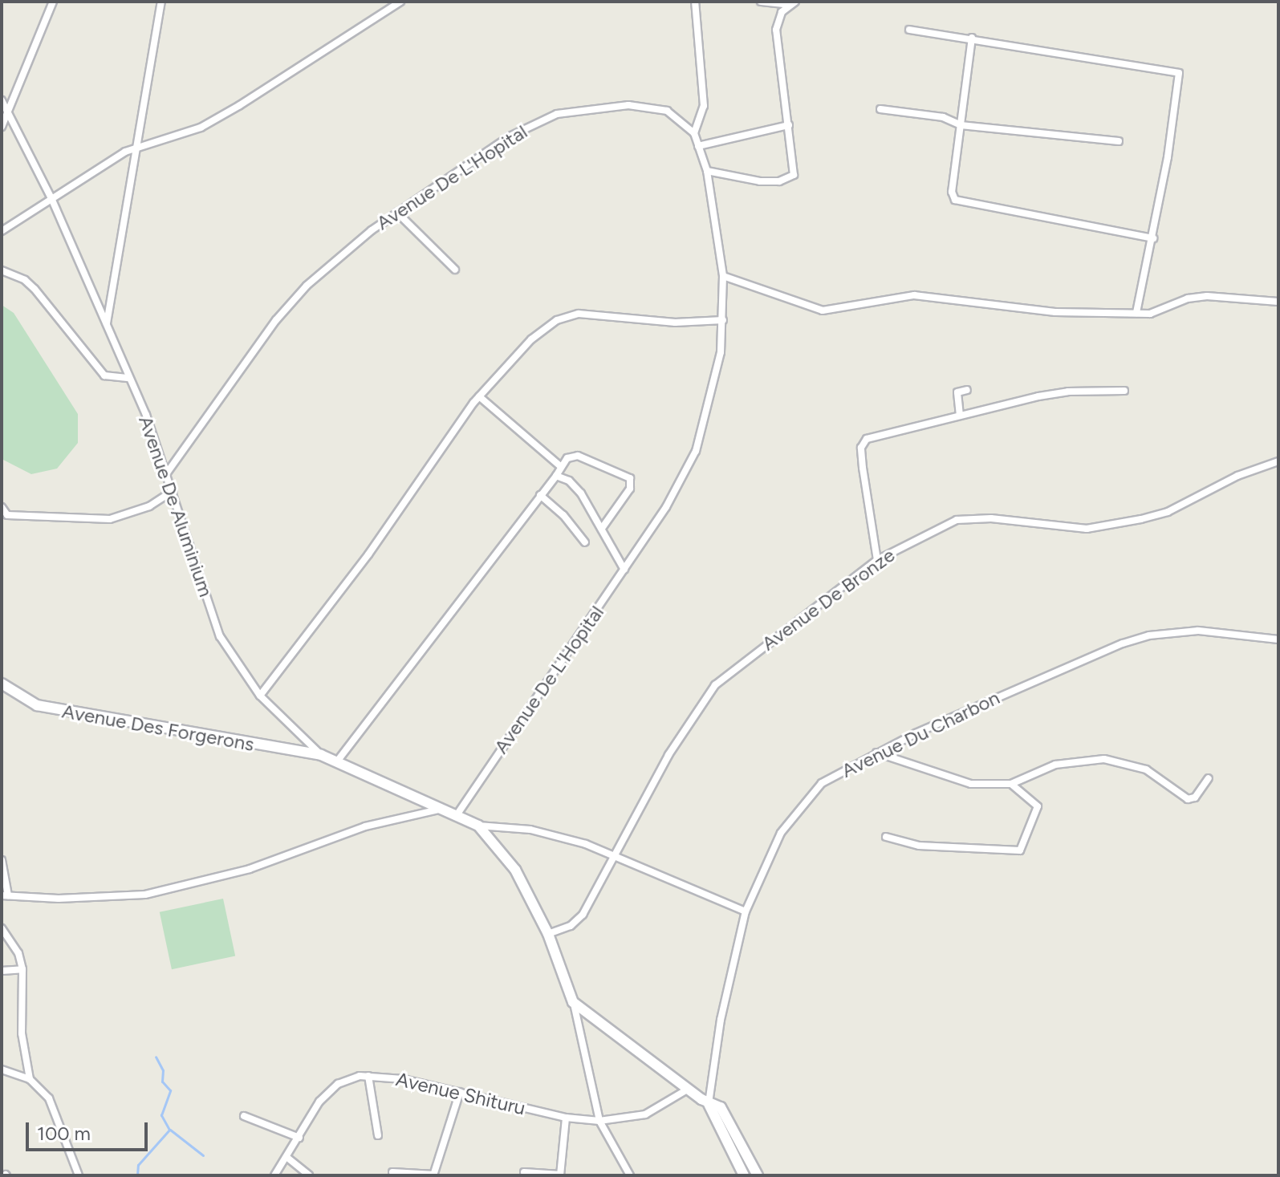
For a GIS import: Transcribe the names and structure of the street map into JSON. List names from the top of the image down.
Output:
{
  "streets": {
    "street": [
      "Avenue De L'Hopital",
      "Avenue De Aluminium",
      "Avenue De Bronze",
      "Avenue Des Forgerons",
      "Avenue Du Charbon",
      "Avenue Shituru"
    ]
  },
  "crossings": [
    ["Avenue De L'Hopital", "Avenue De Aluminium"],
    ["Avenue De L'Hopital", "Avenue Des Forgerons"],
    ["Avenue De Aluminium", "Avenue Des Forgerons"]
  ],
  "scale_bar": "100 m"
}
